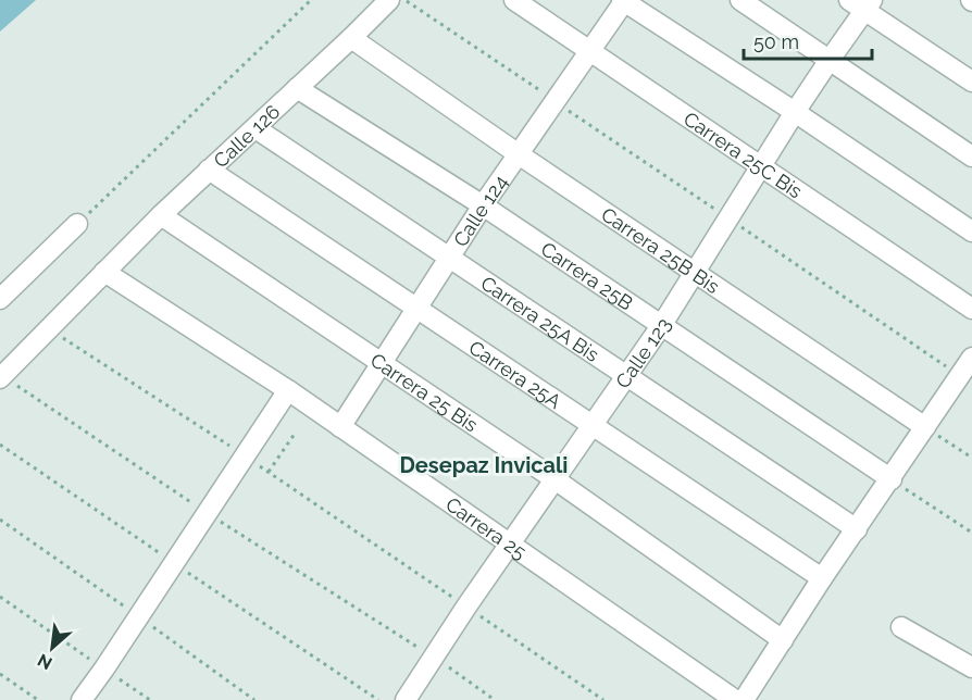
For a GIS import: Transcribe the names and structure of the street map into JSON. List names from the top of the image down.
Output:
{
  "streets": {
    "street": [
      "Calle 126",
      "Carrera 25C Bis",
      "Calle 124",
      "Carrera 25B Bis",
      "Carrera 25B",
      "Carrera 25A Bis",
      "Calle 123",
      "Carrera 25A",
      "Carrera 25 Bis",
      "Carrera 25"
    ]
  },
  "crossings": [
    ["Calle 126", "Carrera 25B Bis"],
    ["Calle 126", "Carrera 25B"],
    ["Calle 126", "Carrera 25A Bis"],
    ["Calle 126", "Carrera 25A"],
    ["Calle 126", "Carrera 25 Bis"],
    ["Calle 126", "Carrera 25"],
    ["Carrera 25C Bis", "Calle 124"],
    ["Carrera 25C Bis", "Calle 123"],
    ["Calle 124", "Carrera 25B Bis"],
    ["Calle 124", "Carrera 25B"],
    ["Calle 124", "Carrera 25A Bis"],
    ["Calle 124", "Carrera 25A"],
    ["Calle 124", "Carrera 25 Bis"],
    ["Calle 124", "Carrera 25"],
    ["Carrera 25B Bis", "Calle 123"],
    ["Carrera 25B", "Calle 123"],
    ["Carrera 25A Bis", "Calle 123"],
    ["Calle 123", "Carrera 25A"],
    ["Calle 123", "Carrera 25 Bis"],
    ["Calle 123", "Carrera 25"]
  ],
  "districts": ["Desepaz Invicali"],
  "scale_bar": "50 m",
  "north": "bottom left"
}
